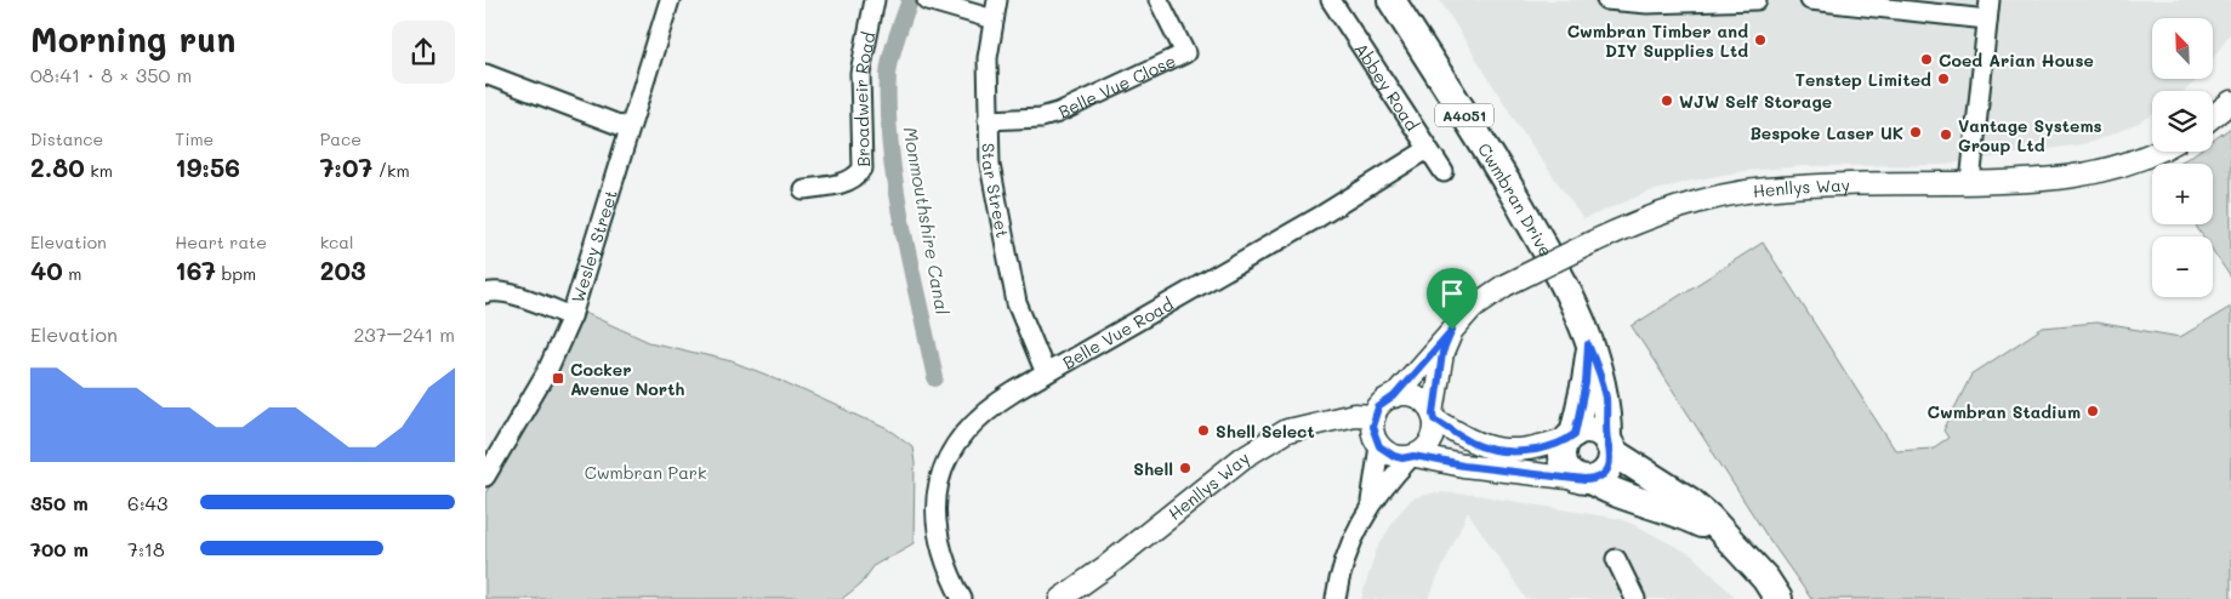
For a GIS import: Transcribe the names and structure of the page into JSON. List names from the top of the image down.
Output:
{
  "streets": {
    "main road": ["A4051", "Cwmbran Drive"],
    "street": [
      "Belle Vue Close",
      "Abbey Road",
      "Broadweir Road",
      "Henllys Way",
      "Star Street",
      "Wesley Street",
      "Belle Vue Road"
    ]
  },
  "crossings": [
    ["Belle Vue Close", "Star Street"],
    ["Abbey Road", "Belle Vue Road"],
    ["A4051", "Cwmbran Drive"],
    ["Star Street", "Belle Vue Road"]
  ],
  "water": ["Monmouthshire Canal"],
  "parks": ["Cwmbran Park"],
  "places": {
    "other": [
      "Cwmbran Timber and DIY Supplies Ltd",
      "Coed Arian House",
      "Tenstep Limited",
      "WJW Self Storage",
      "Bespoke Laser UK",
      "Vantage Systems Group Ltd",
      "Cwmbran Stadium",
      "Shell Select",
      "Shell"
    ],
    "transit": ["Cocker Avenue North"]
  },
  "north": "top left",
  "page": {
    "heading": ["Morning run", "08:41 · 8 × 350 m"],
    "map_buttons": ["+", "−"],
    "stats": [
      ["Distance", "2.80 km"],
      ["Time", "19:56"],
      ["Pace", "7:07 /km"],
      ["Elevation", "40 m"],
      ["Heart rate", "167 bpm"],
      ["kcal", "203"]
    ],
    "chart": ["Elevation", "237–241 m"],
    "list": [
      {
        "name": "350 m",
        "note": "6:43"
      },
      {
        "name": "700 m",
        "note": "7:18"
      }
    ]
  }
}
